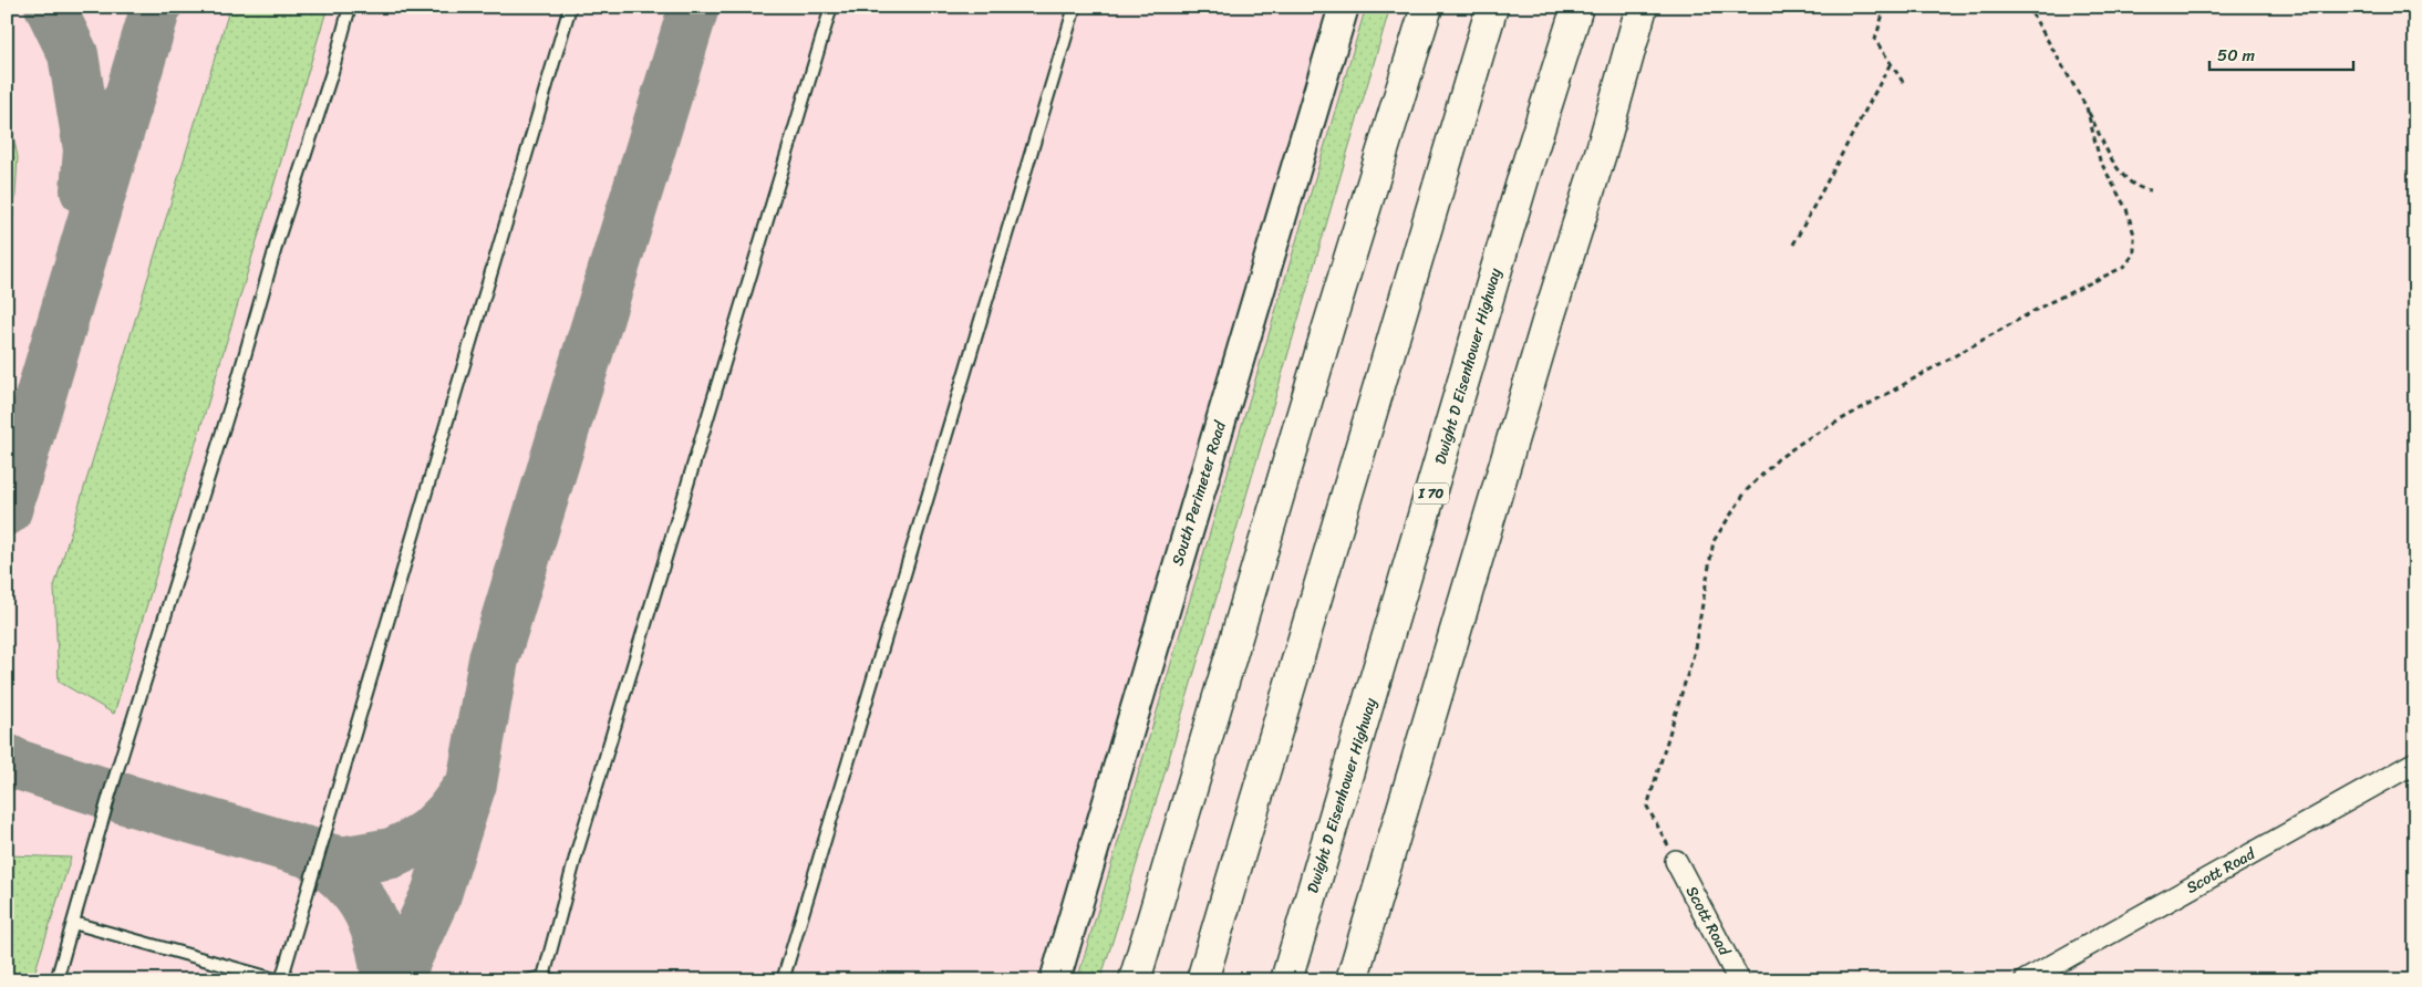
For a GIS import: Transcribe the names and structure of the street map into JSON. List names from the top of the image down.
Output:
{
  "streets": {
    "highway": ["Dwight D Eisenhower Highway", "I 70"],
    "street": ["South Perimeter Road", "Scott Road"]
  },
  "scale_bar": "50 m"
}
